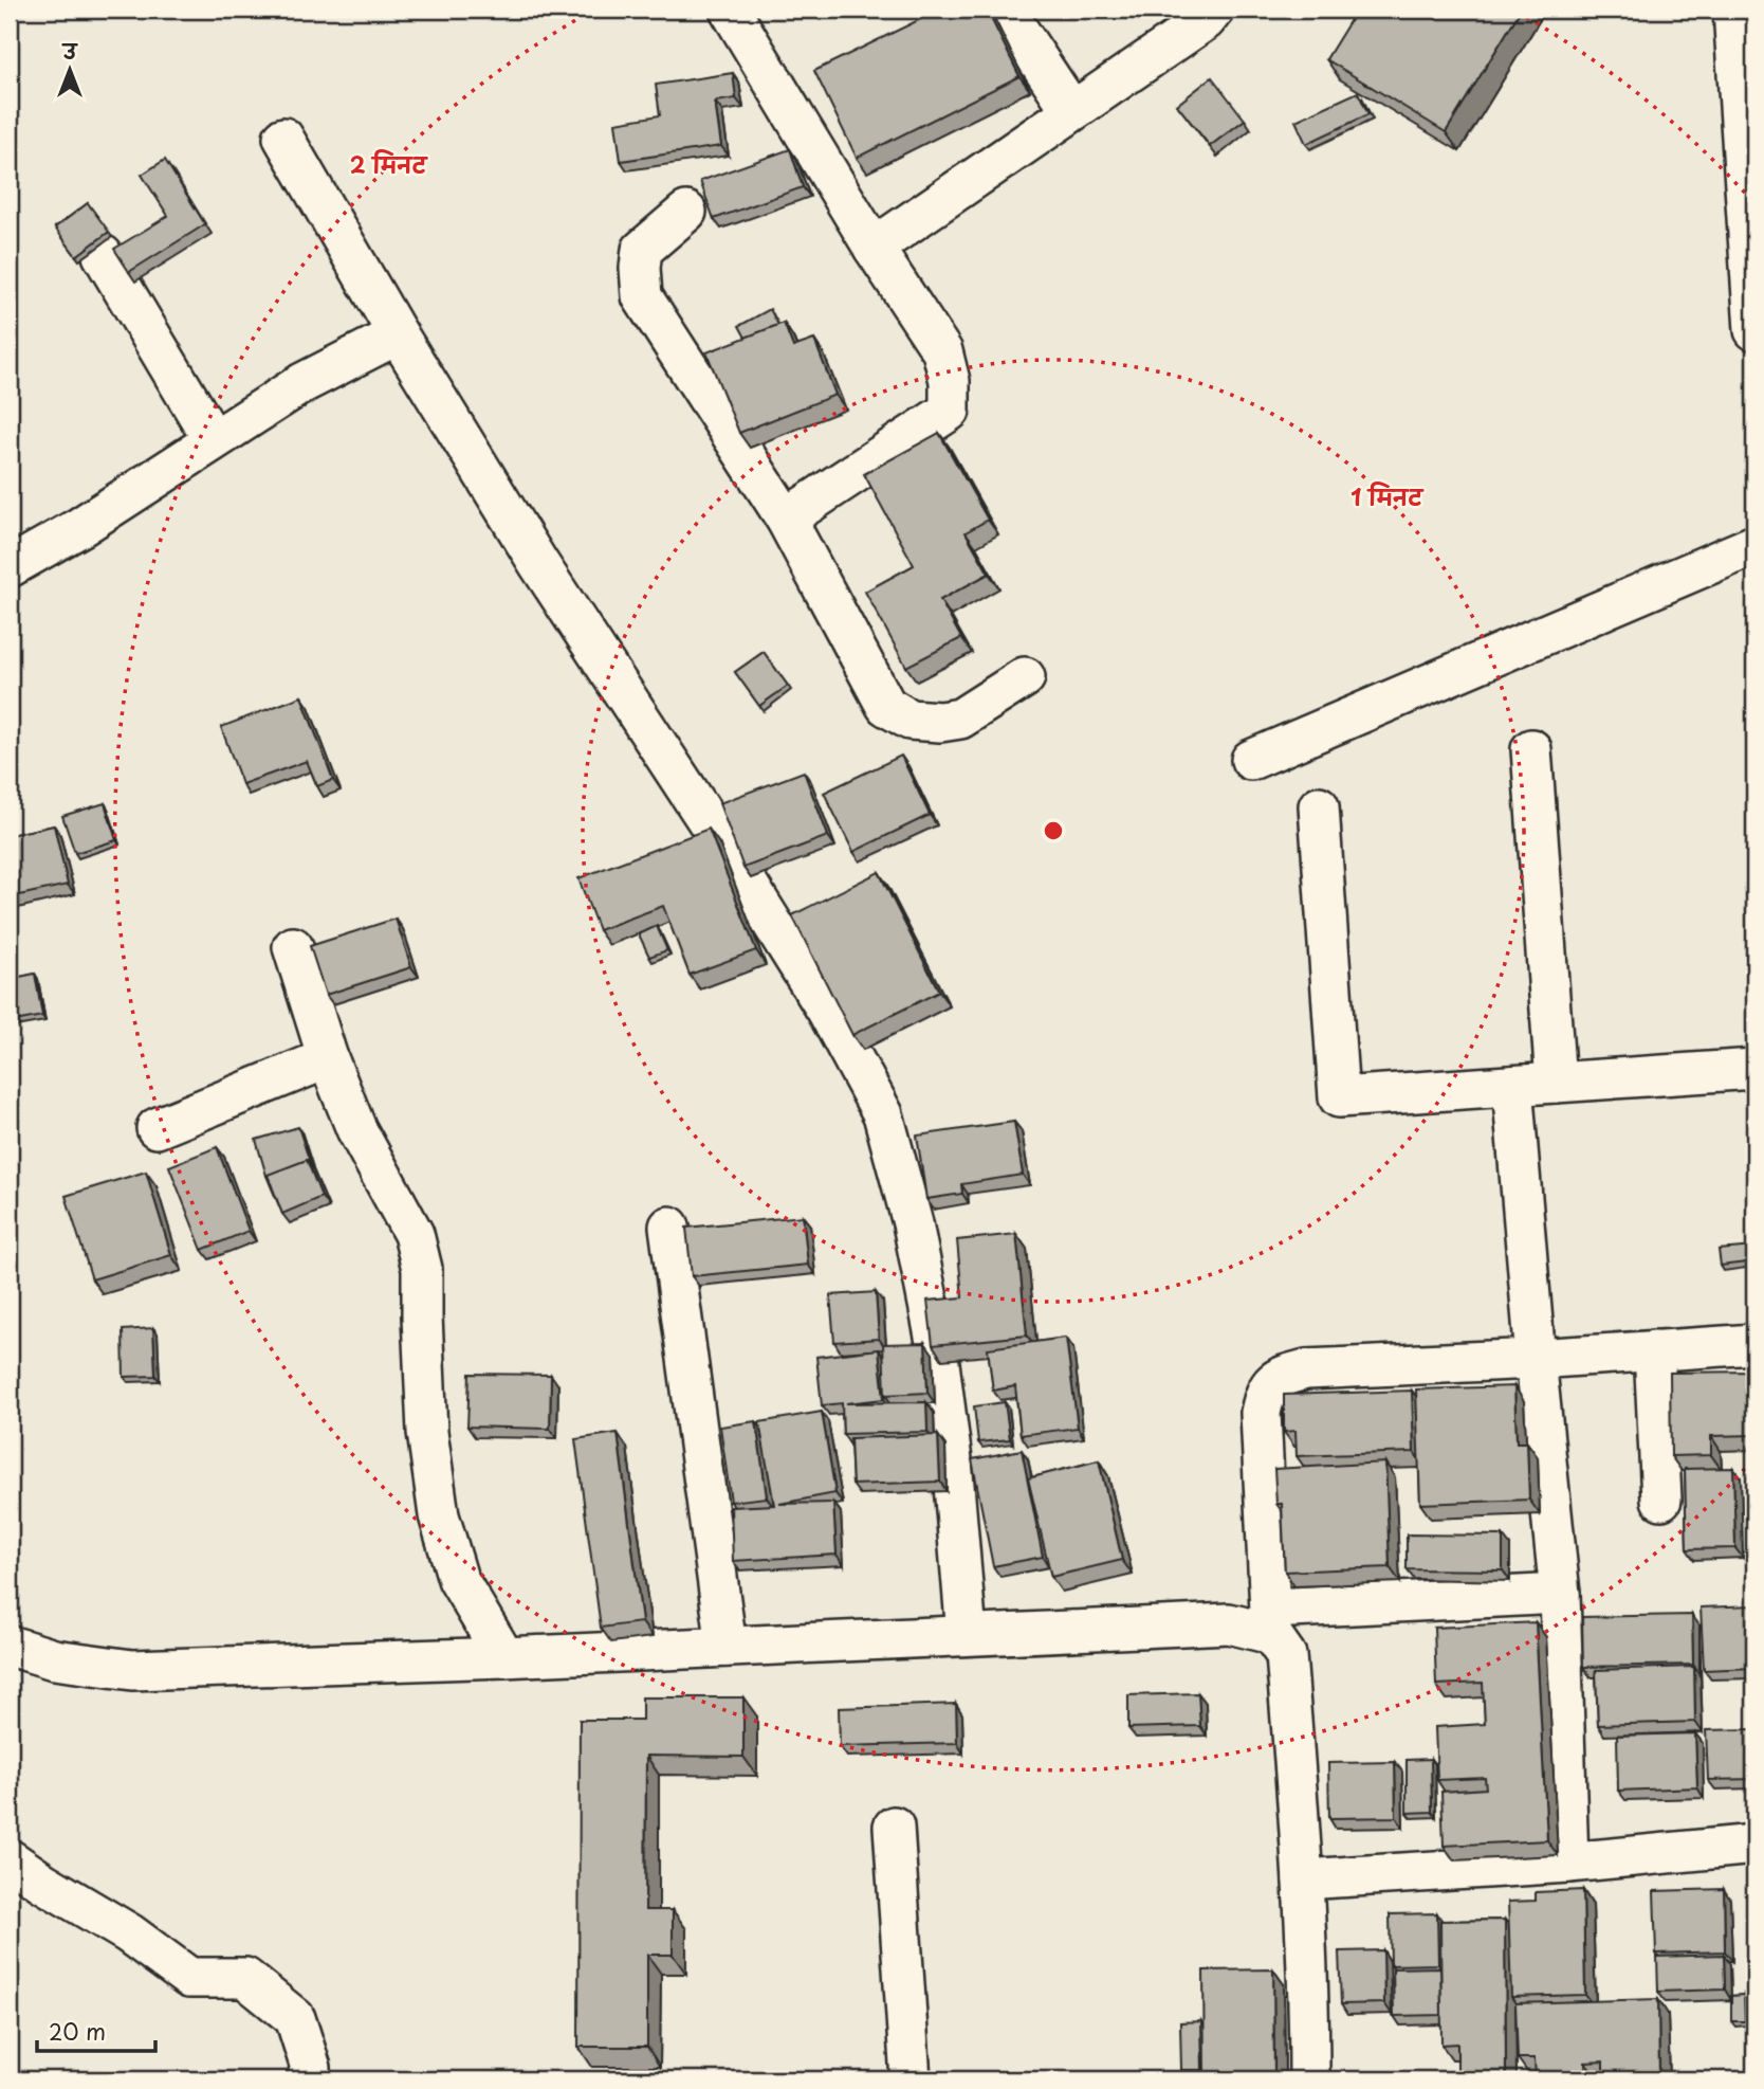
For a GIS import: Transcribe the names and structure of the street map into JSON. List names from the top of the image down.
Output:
{
  "scale_bar": "20 m",
  "north": "top",
  "rings": ["2 मिनट", "1 मिनट"]
}
